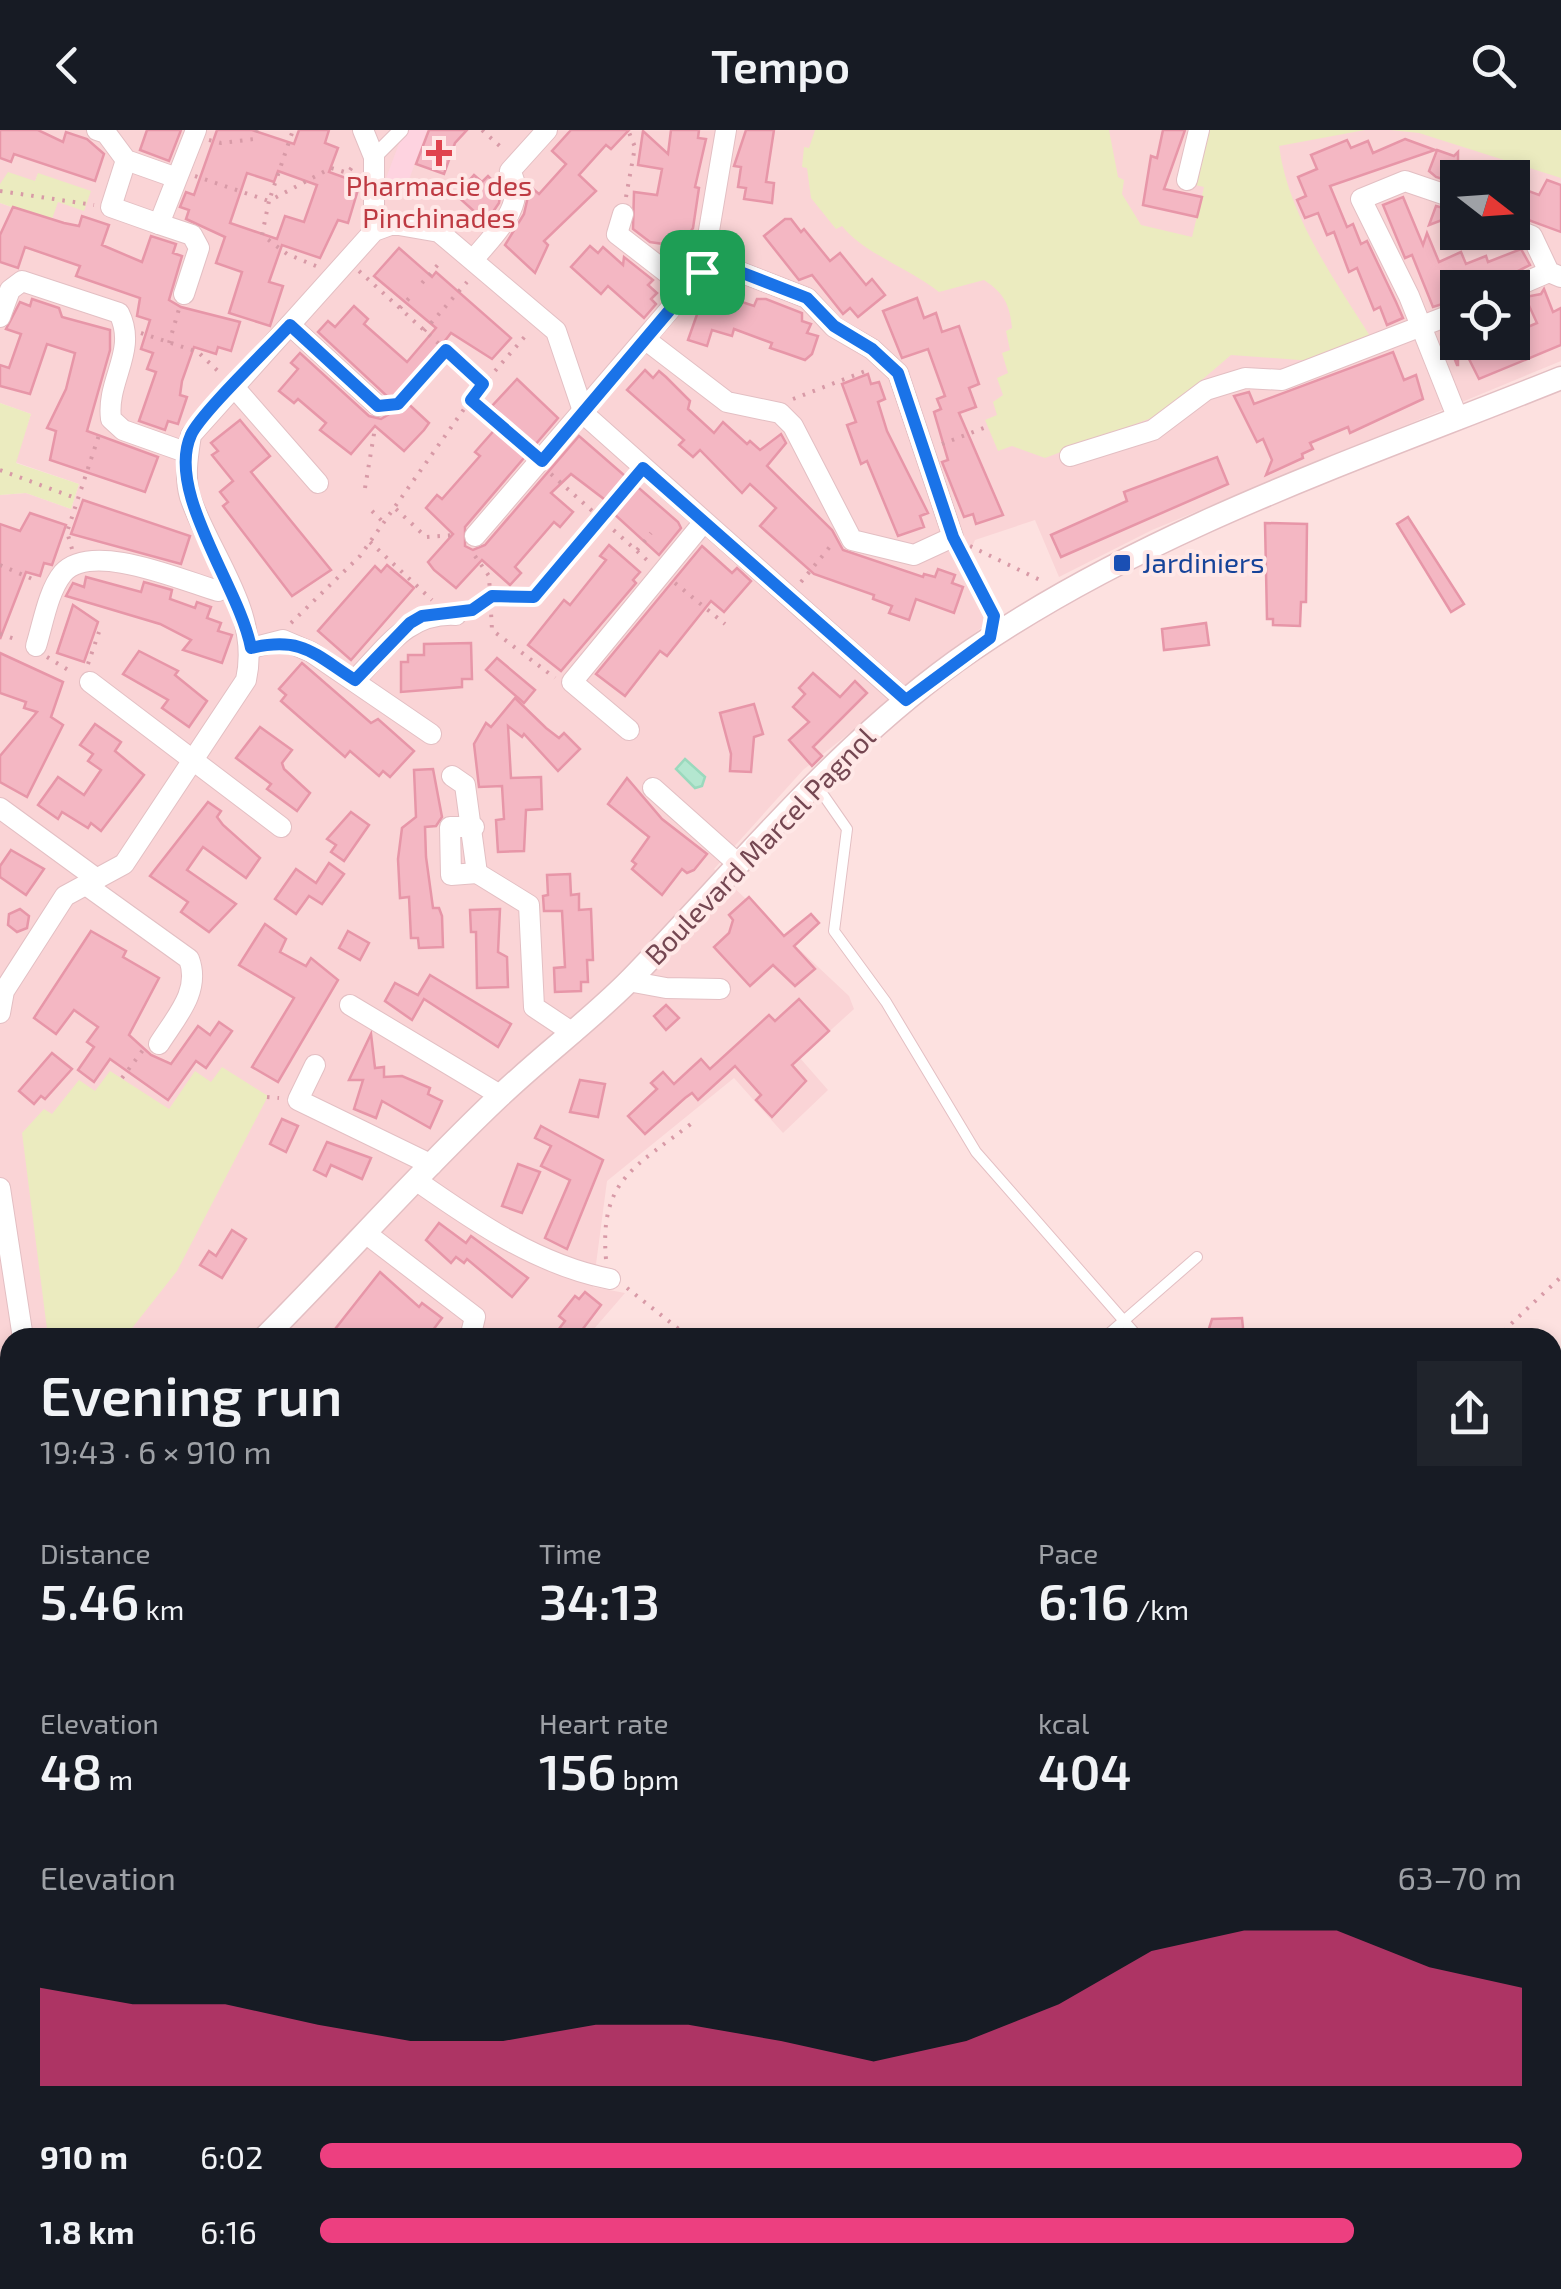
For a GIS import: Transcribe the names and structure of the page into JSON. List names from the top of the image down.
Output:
{
  "streets": {
    "street": ["Boulevard Marcel Pagnol"]
  },
  "places": {
    "health": ["Pharmacie des Pinchinades"],
    "transit": ["Jardiniers"]
  },
  "north": "right",
  "page": {
    "header": "Tempo",
    "heading": ["Evening run", "19:43 · 6 × 910 m"],
    "stats": [
      ["Distance", "5.46 km"],
      ["Time", "34:13"],
      ["Pace", "6:16 /km"],
      ["Elevation", "48 m"],
      ["Heart rate", "156 bpm"],
      ["kcal", "404"]
    ],
    "chart": ["Elevation", "63–70 m"],
    "list": [
      {
        "name": "910 m",
        "note": "6:02"
      },
      {
        "name": "1.8 km",
        "note": "6:16"
      }
    ]
  }
}
